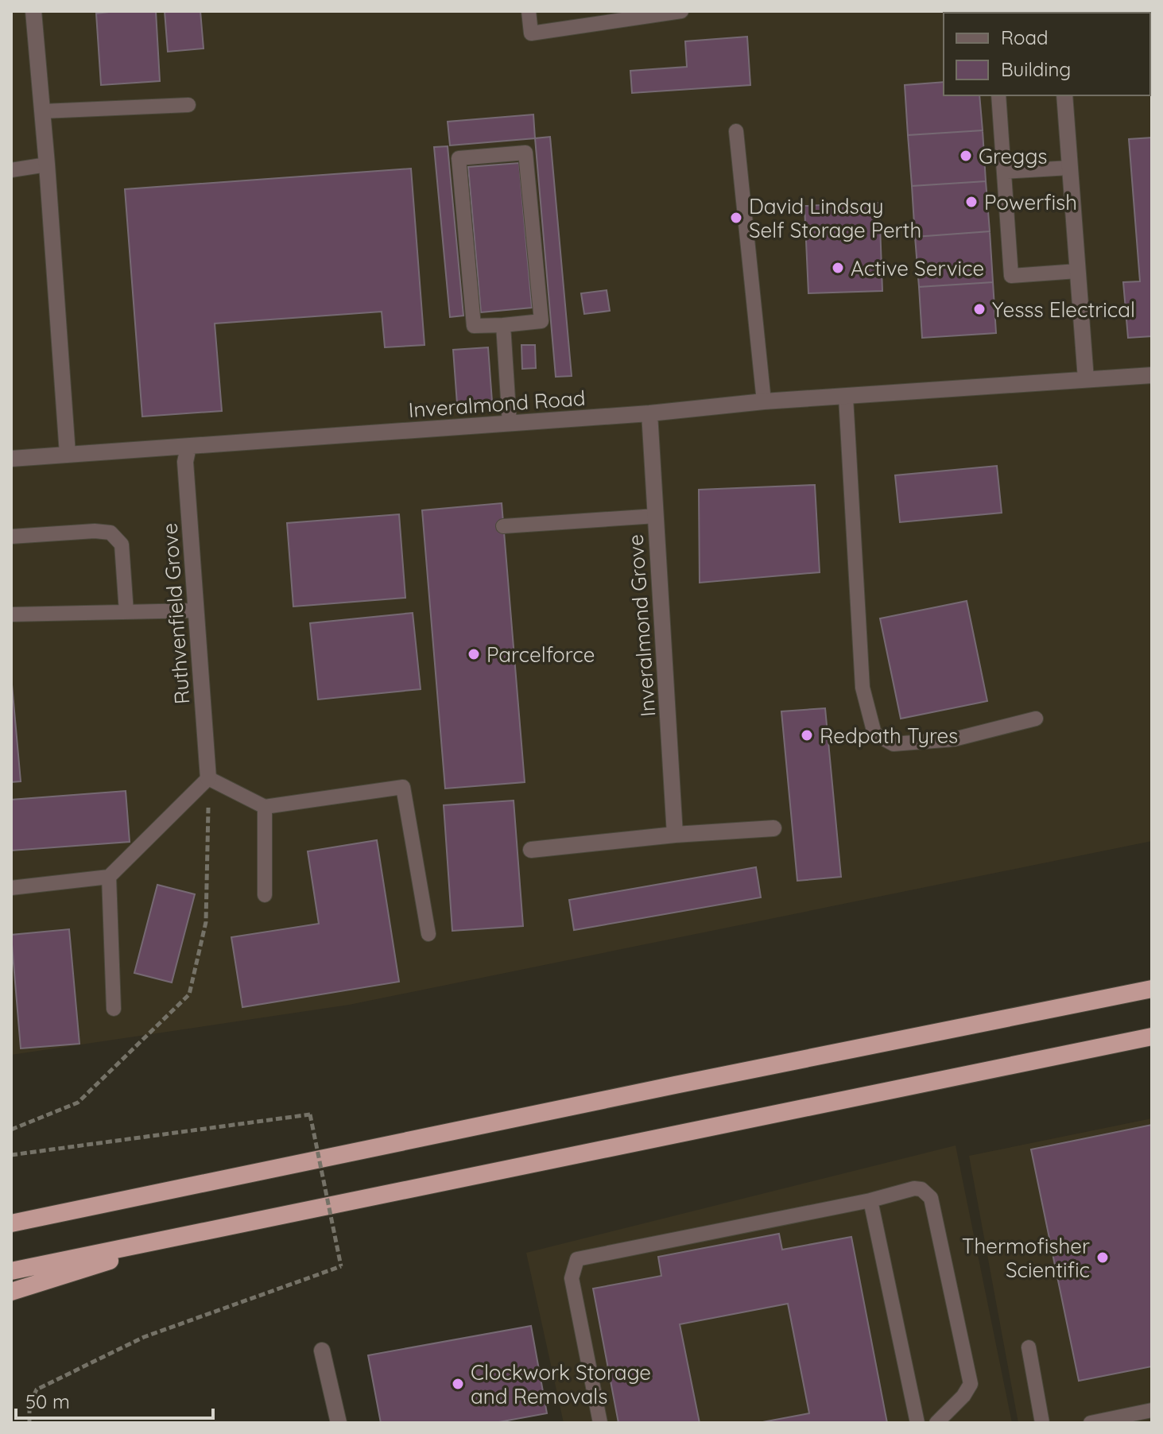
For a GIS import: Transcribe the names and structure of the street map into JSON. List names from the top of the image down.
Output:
{
  "streets": {
    "street": ["Inveralmond Road", "Ruthvenfield Grove", "Inveralmond Grove"]
  },
  "crossings": [
    ["Inveralmond Road", "Ruthvenfield Grove"],
    ["Inveralmond Road", "Inveralmond Grove"]
  ],
  "places": [
    "Greggs",
    "Powerfish",
    "David Lindsay Self Storage Perth",
    "Active Service",
    "Yesss Electrical",
    "Parcelforce",
    "Redpath Tyres",
    "Thermofisher Scientific",
    "Clockwork Storage and Removals"
  ],
  "legend": ["Road", "Building"],
  "scale_bar": "50 m"
}
